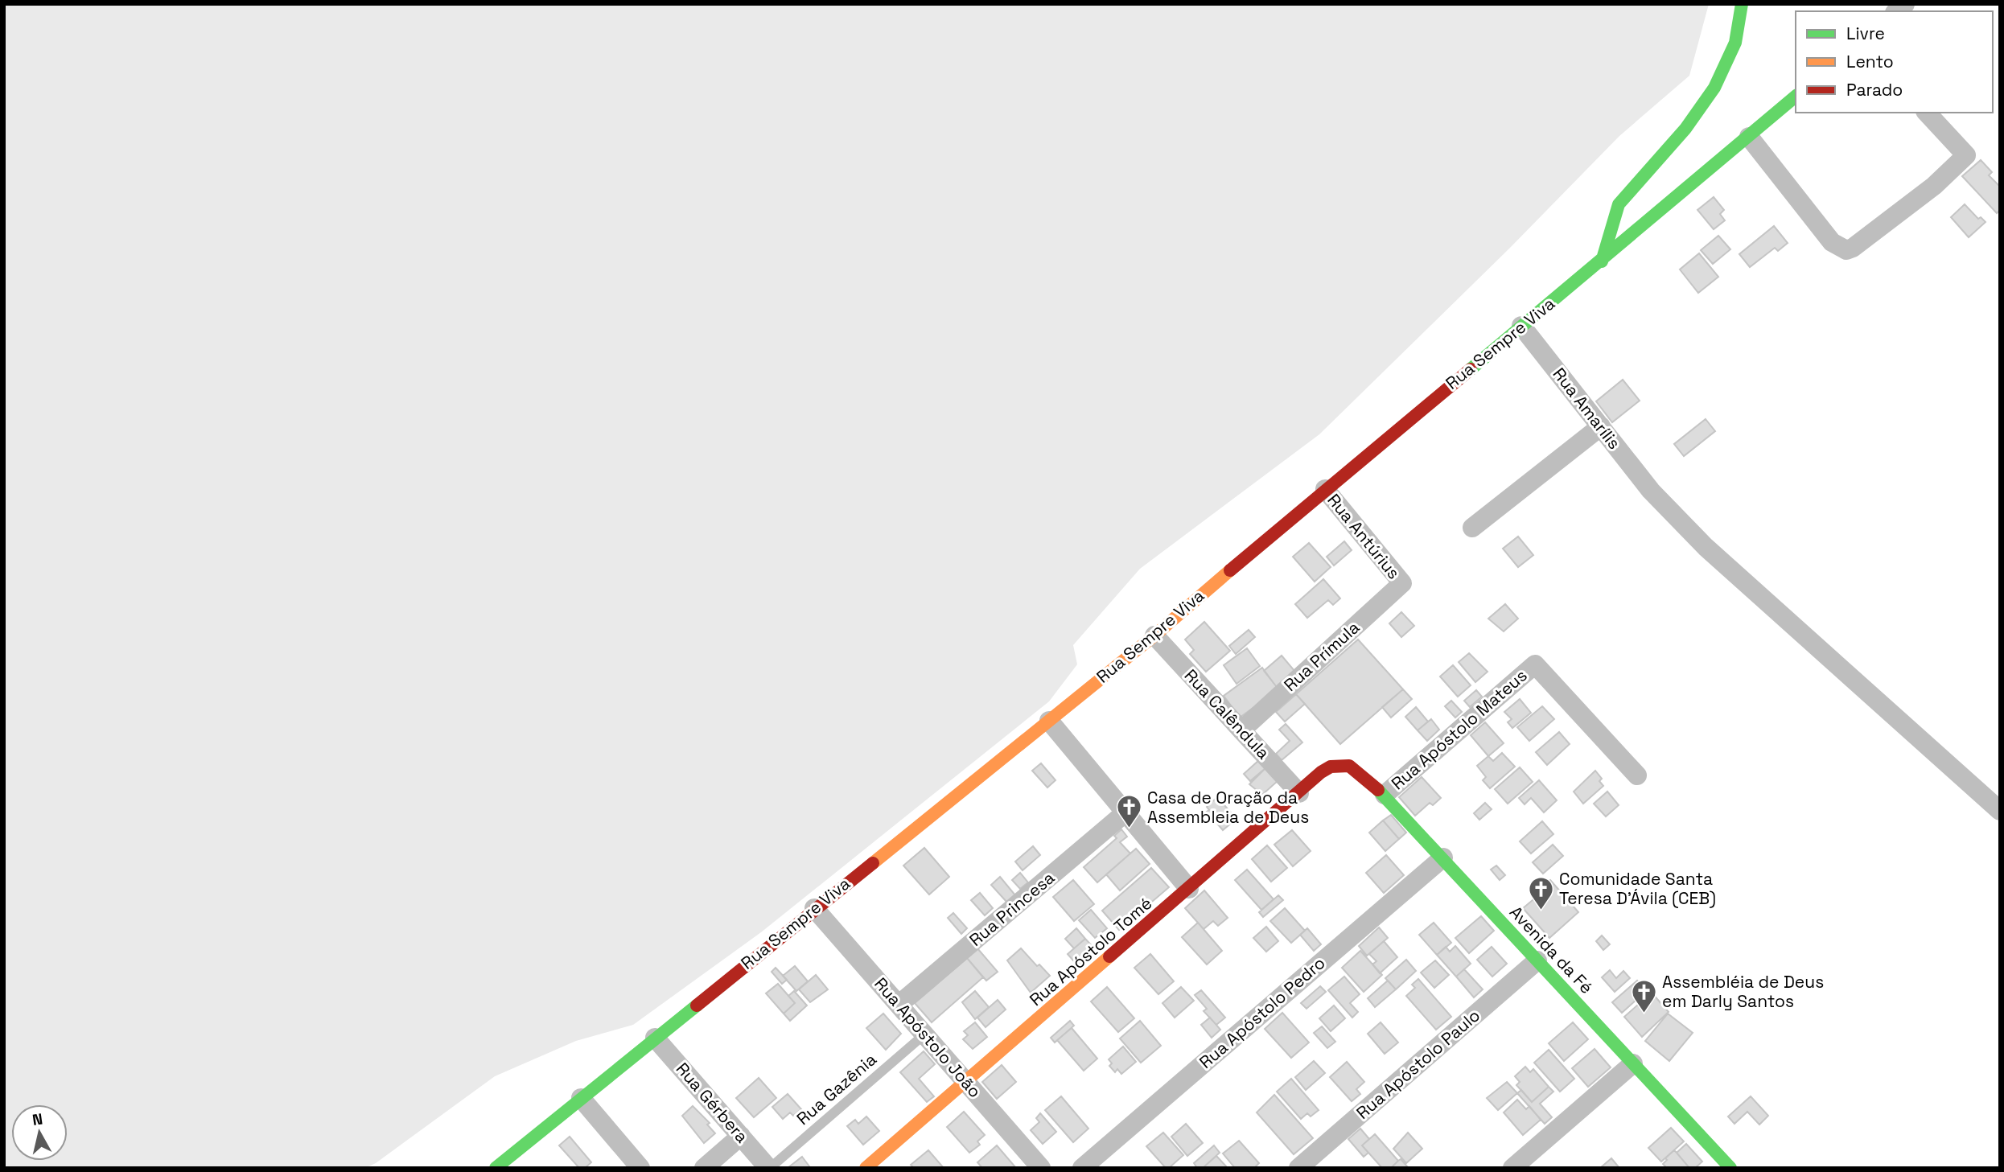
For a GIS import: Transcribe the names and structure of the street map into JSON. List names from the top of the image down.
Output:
{
  "streets": {
    "street": [
      "Rua Sempre Viva",
      "Rua Amarílis",
      "Rua Antúrius",
      "Rua Prímula",
      "Rua Calêndula",
      "Rua Apóstolo Mateus",
      "Rua Princesa",
      "Avenida da Fé",
      "Rua Apóstolo Tomé",
      "Rua Apóstolo Pedro",
      "Rua Apóstolo João",
      "Rua Apóstolo Paulo",
      "Rua Gérbera"
    ],
    "lane": ["Rua Gazênia"]
  },
  "crossings": [
    ["Rua Sempre Viva", "Rua Amarílis"],
    ["Rua Sempre Viva", "Rua Antúrius"],
    ["Rua Sempre Viva", "Rua Calêndula"],
    ["Rua Sempre Viva", "Rua Apóstolo João"],
    ["Rua Sempre Viva", "Rua Gérbera"],
    ["Rua Antúrius", "Rua Prímula"],
    ["Rua Prímula", "Rua Calêndula"],
    ["Rua Calêndula", "Rua Apóstolo Tomé"],
    ["Rua Apóstolo Mateus", "Avenida da Fé"],
    ["Rua Princesa", "Rua Apóstolo João"],
    ["Avenida da Fé", "Rua Apóstolo Tomé"],
    ["Avenida da Fé", "Rua Apóstolo Pedro"],
    ["Avenida da Fé", "Rua Apóstolo Paulo"],
    ["Rua Apóstolo Tomé", "Rua Apóstolo João"],
    ["Rua Apóstolo João", "Rua Gazênia"],
    ["Rua Gazênia", "Rua Gérbera"]
  ],
  "places": {
    "church": ["Casa de Oração da Assembleia de Deus", "Comunidade Santa Teresa D'Ávila (CEB)", "Assembléia de Deus em Darly Santos"]
  },
  "legend": ["Livre", "Lento", "Parado"],
  "north": "top"
}
